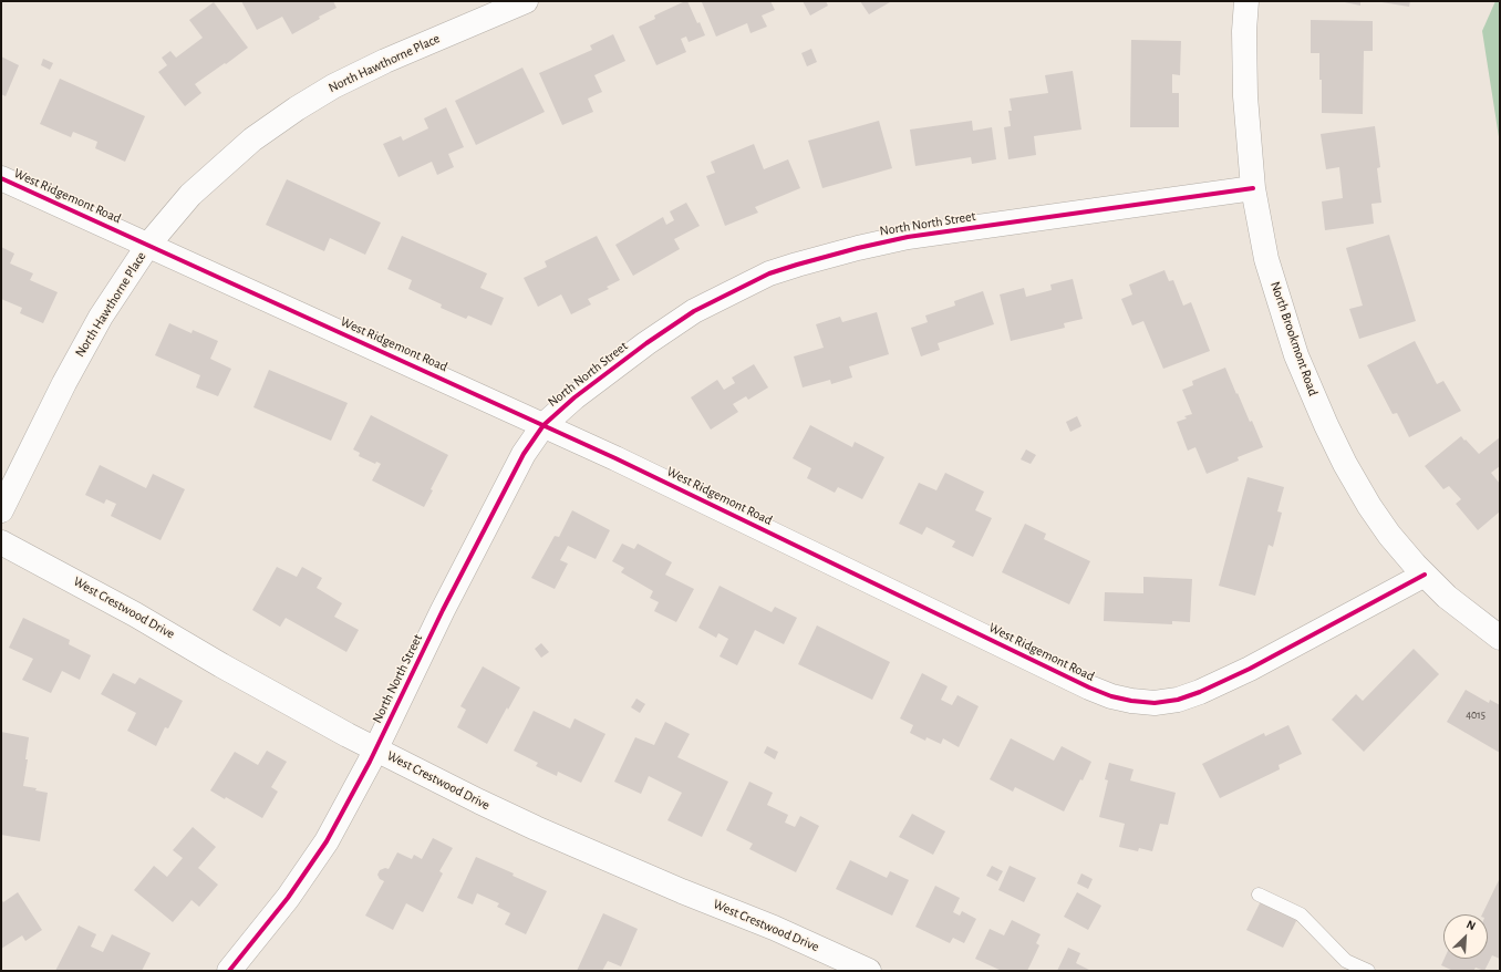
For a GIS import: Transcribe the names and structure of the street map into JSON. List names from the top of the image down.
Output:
{
  "streets": {
    "street": [
      "North Hawthorne Place",
      "West Ridgemont Road",
      "North North Street",
      "North Brookmont Road",
      "West Crestwood Drive"
    ]
  },
  "crossings": [
    ["North Hawthorne Place", "West Ridgemont Road"],
    ["West Ridgemont Road", "North North Street"],
    ["West Ridgemont Road", "North Brookmont Road"],
    ["North North Street", "North Brookmont Road"],
    ["North North Street", "West Crestwood Drive"]
  ],
  "house_numbers": ["4015"],
  "north": "top right"
}
